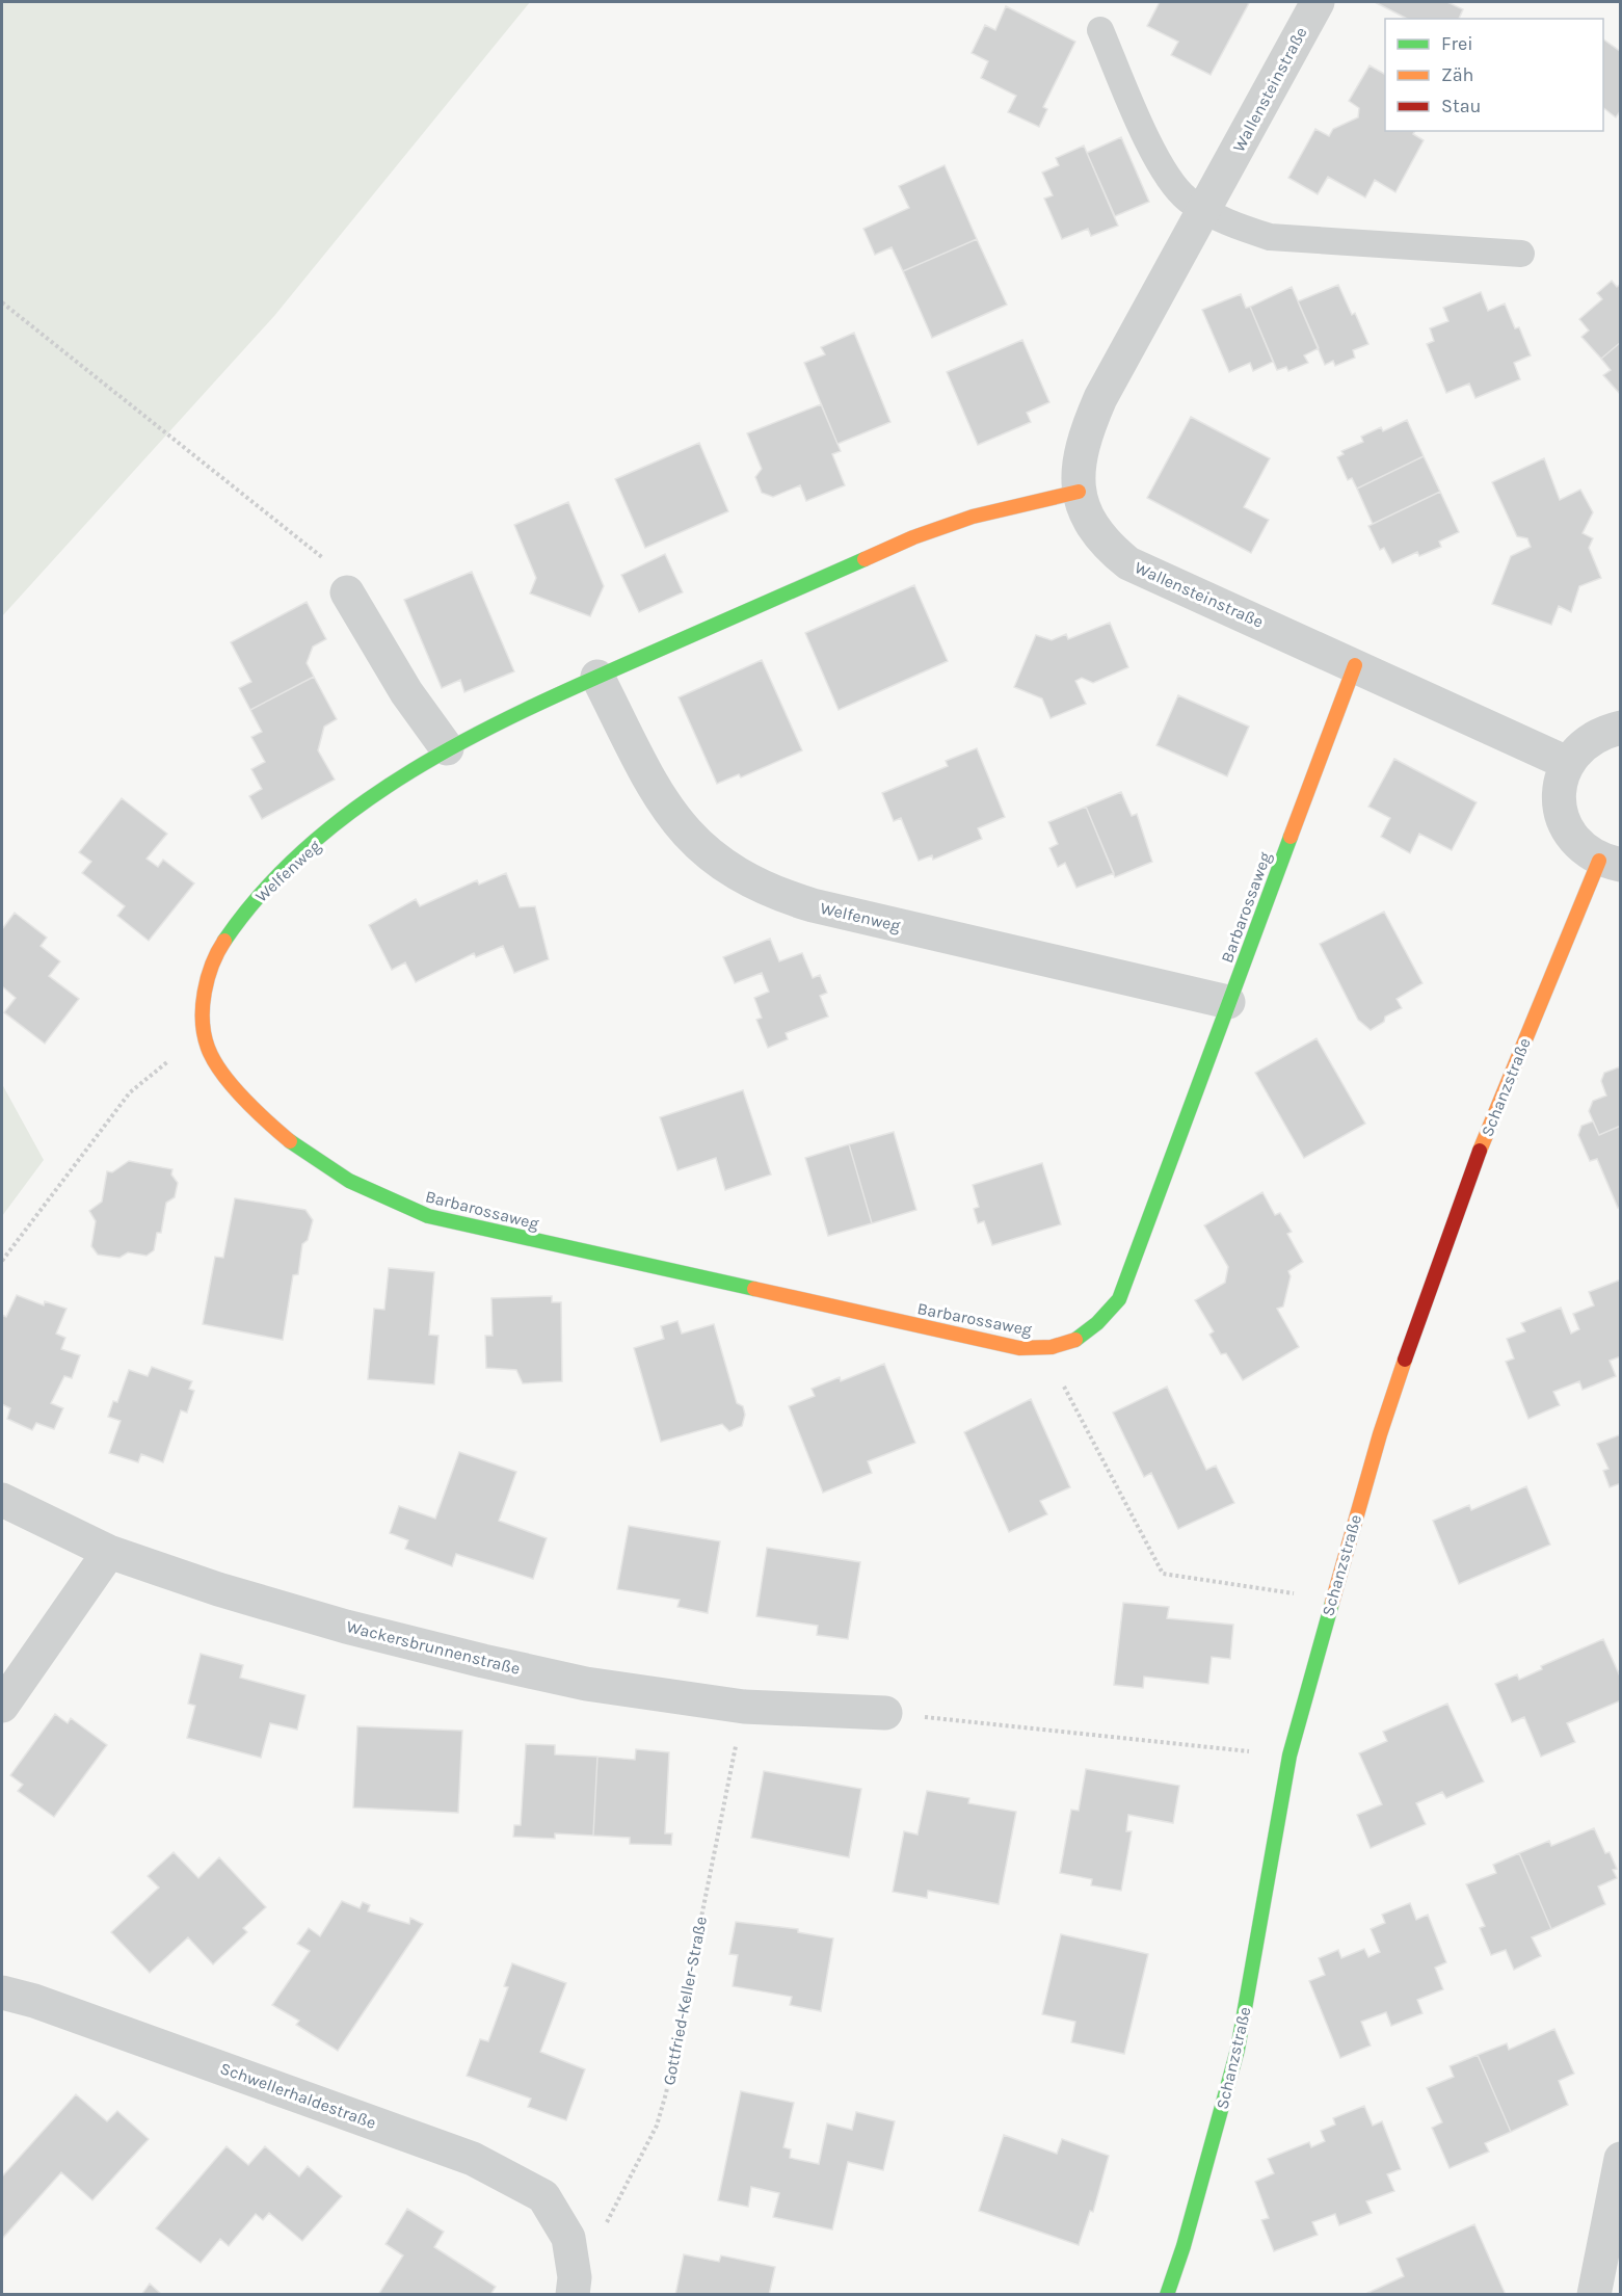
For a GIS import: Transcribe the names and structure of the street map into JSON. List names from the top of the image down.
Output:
{
  "streets": {
    "street": [
      "Wallensteinstraße",
      "Welfenweg",
      "Barbarossaweg",
      "Schanzstraße",
      "Wackersbrunnenstraße",
      "Schwellerhaldestraße"
    ],
    "path": ["Gottfried-Keller-Straße"]
  },
  "crossings": [
    ["Wallensteinstraße", "Welfenweg"],
    ["Wallensteinstraße", "Barbarossaweg"],
    ["Wallensteinstraße", "Schanzstraße"],
    ["Welfenweg", "Barbarossaweg"],
    ["Wackersbrunnenstraße", "Gottfried-Keller-Straße"],
    ["Gottfried-Keller-Straße", "Schwellerhaldestraße"]
  ],
  "legend": ["Frei", "Zäh", "Stau"]
}
